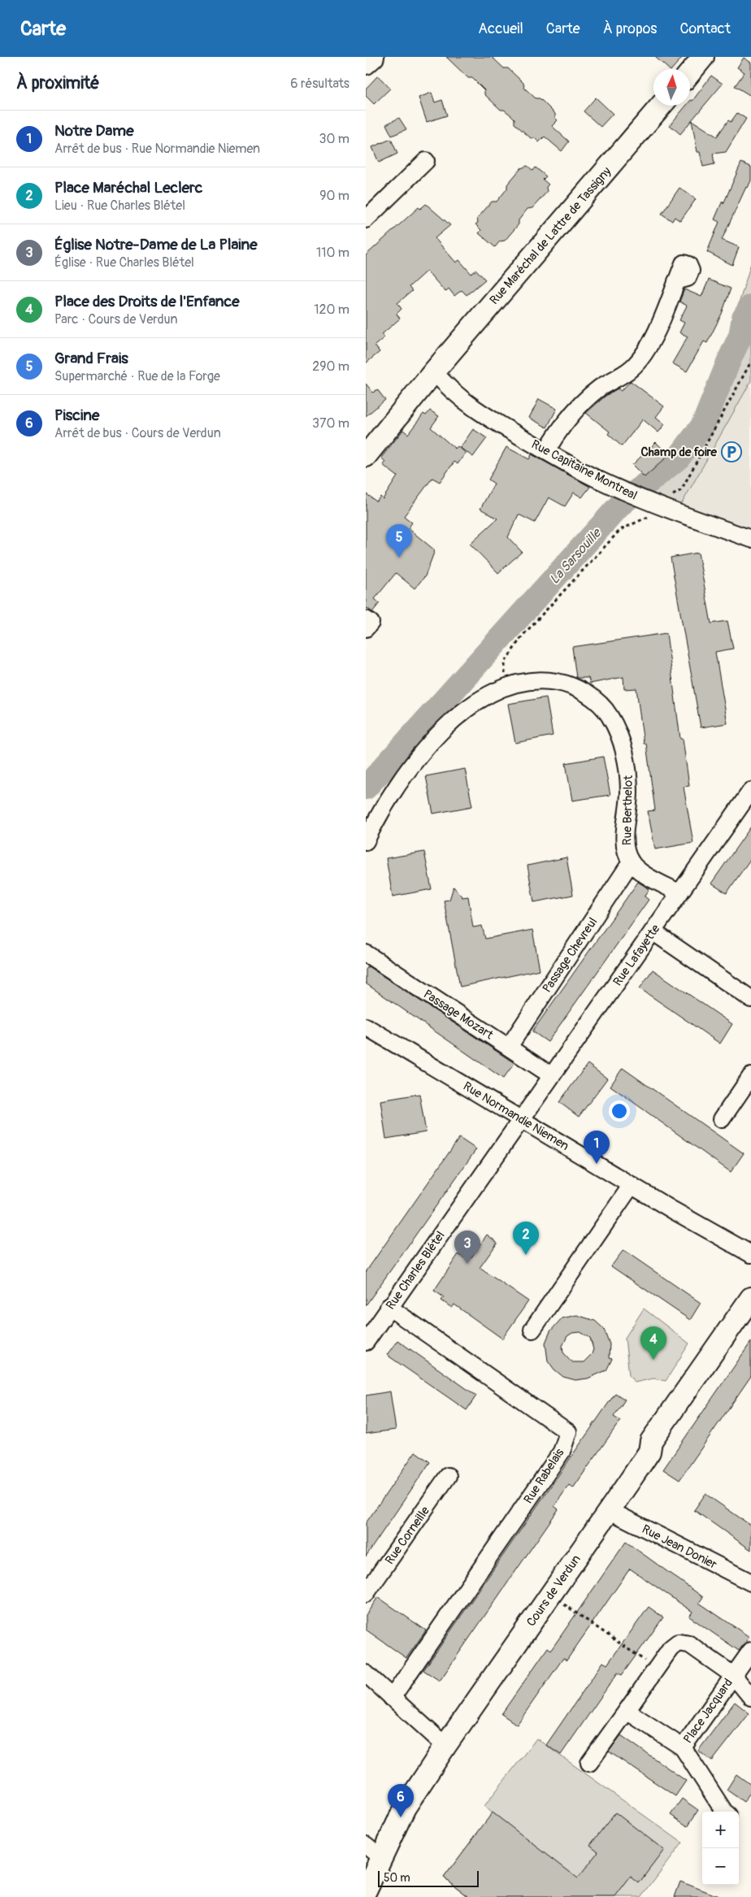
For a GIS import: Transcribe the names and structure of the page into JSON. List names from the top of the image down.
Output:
{
  "streets": {
    "main road": ["Rue Maréchal de Lattre de Tassigny", "Cours de Verdun"],
    "street": [
      "Rue Capitaine Montreal",
      "Rue Berthelot",
      "Passage Chevreul",
      "Rue Lafayette",
      "Passage Mozart",
      "Rue Normandie Niemen",
      "Rue Charles Blétel",
      "Rue Rabelais",
      "Rue Corneille",
      "Rue Jean Donier",
      "Place Jacquard"
    ]
  },
  "crossings": [
    ["Rue Maréchal de Lattre de Tassigny", "Rue Capitaine Montreal"],
    ["Rue Berthelot", "Passage Chevreul"],
    ["Rue Berthelot", "Rue Lafayette"],
    ["Passage Chevreul", "Passage Mozart"],
    ["Rue Lafayette", "Passage Mozart"],
    ["Rue Lafayette", "Rue Normandie Niemen"],
    ["Rue Lafayette", "Rue Charles Blétel"],
    ["Rue Normandie Niemen", "Rue Charles Blétel"],
    ["Rue Charles Blétel", "Rue Rabelais"],
    ["Rue Jean Donier", "Cours de Verdun"]
  ],
  "water": ["La Sarsouille"],
  "places": {
    "parking": ["Champ de foire"]
  },
  "scale_bar": "50 m",
  "north": "top",
  "page": {
    "header": "Carte",
    "nav": [
      "Accueil",
      "Carte",
      "À propos",
      "Contact"
    ],
    "heading": ["À proximité", "6 résultats"],
    "list": [
      {
        "mark": "1",
        "name": "Notre Dame",
        "note": "Arrêt de bus · Rue Normandie Niemen",
        "value": "30 m"
      },
      {
        "mark": "2",
        "name": "Place Maréchal Leclerc",
        "note": "Lieu · Rue Charles Blétel",
        "value": "90 m"
      },
      {
        "mark": "3",
        "name": "Église Notre-Dame de La Plaine",
        "note": "Église · Rue Charles Blétel",
        "value": "110 m"
      },
      {
        "mark": "4",
        "name": "Place des Droits de l'Enfance",
        "note": "Parc · Cours de Verdun",
        "value": "120 m"
      },
      {
        "mark": "5",
        "name": "Grand Frais",
        "note": "Supermarché · Rue de la Forge",
        "value": "290 m"
      },
      {
        "mark": "6",
        "name": "Piscine",
        "note": "Arrêt de bus · Cours de Verdun",
        "value": "370 m"
      }
    ],
    "pins": [
      "5",
      "1",
      "2",
      "3",
      "4",
      "6"
    ],
    "map_buttons": ["+", "−"],
    "scale": "50 m"
  }
}
